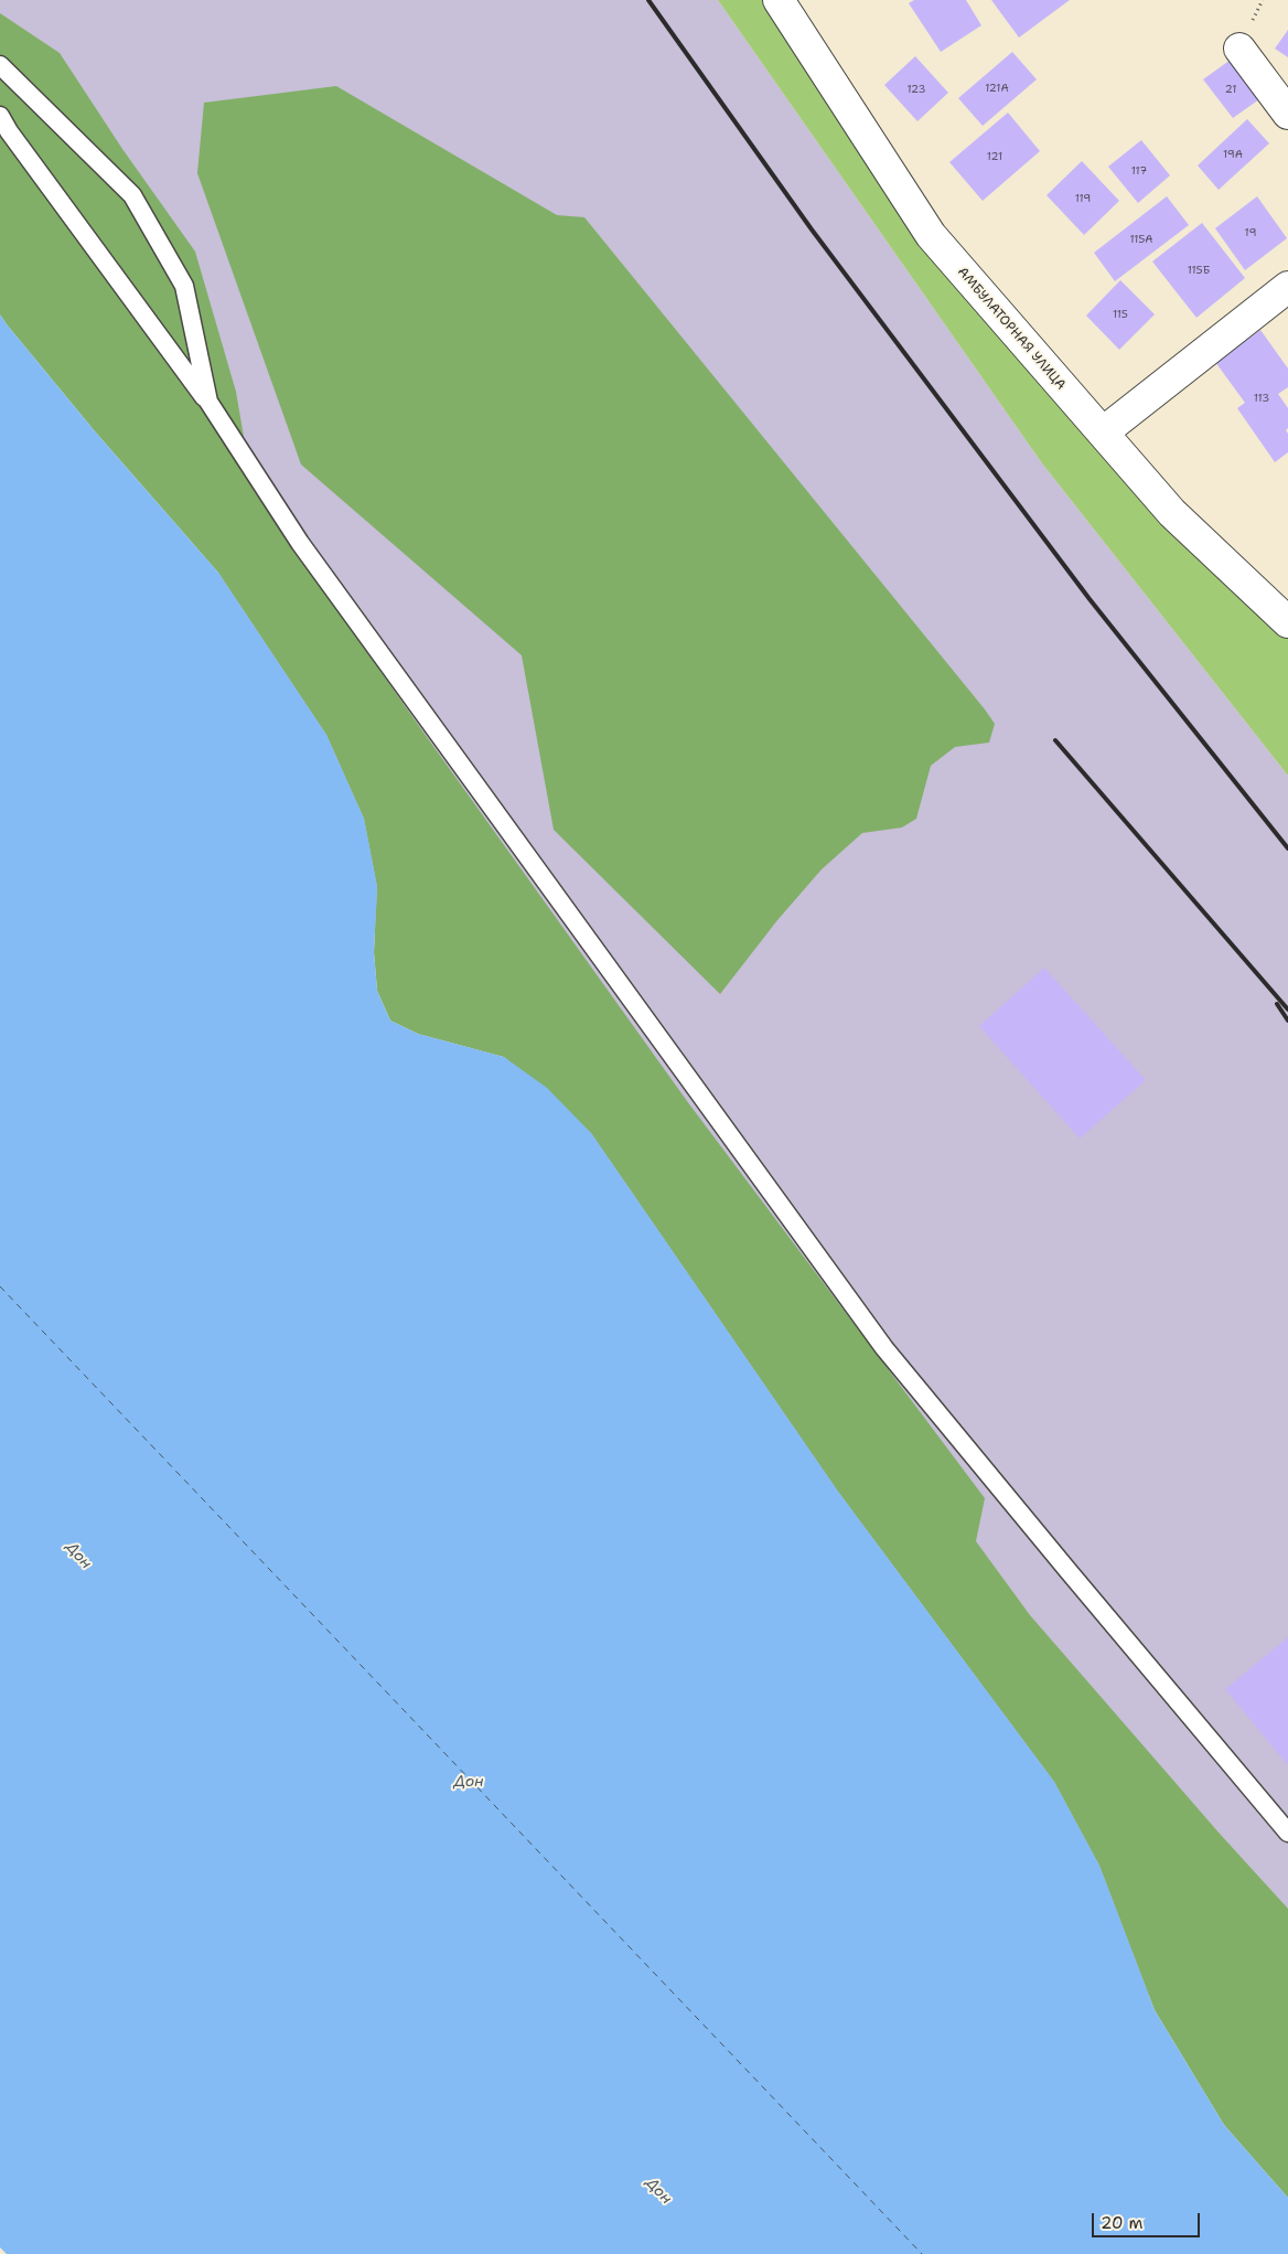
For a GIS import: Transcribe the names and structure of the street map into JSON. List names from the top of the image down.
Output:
{
  "streets": {
    "street": ["АМБУЛАТОРНАЯ УЛИЦА"]
  },
  "water": ["Дон"],
  "house_numbers": [
    "121А",
    "123",
    "21",
    "19А",
    "121",
    "117",
    "119",
    "19",
    "115А",
    "115Б",
    "115",
    "113"
  ],
  "scale_bar": "20 m"
}
